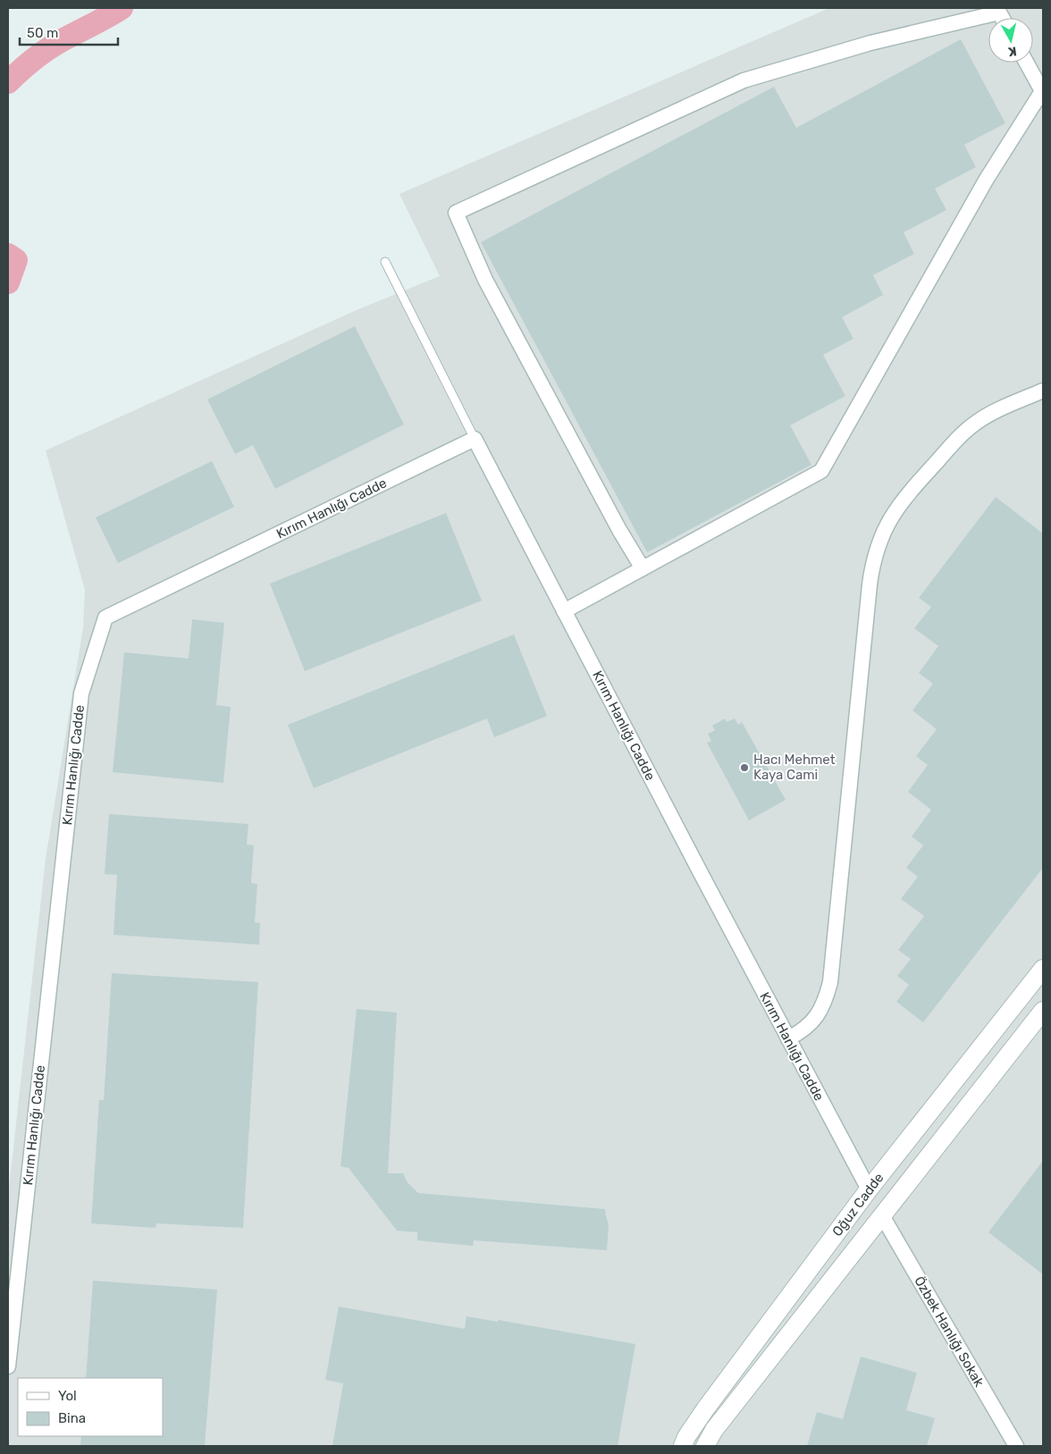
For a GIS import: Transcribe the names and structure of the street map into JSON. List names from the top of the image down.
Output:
{
  "streets": {
    "street": ["Kırım Hanlığı Cadde", "Oğuz Cadde", "Özbek Hanlığı Sokak"]
  },
  "crossings": [
    ["Kırım Hanlığı Cadde", "Oğuz Cadde"],
    ["Oğuz Cadde", "Özbek Hanlığı Sokak"]
  ],
  "places": ["Hacı Mehmet Kaya Cami"],
  "legend": ["Yol", "Bina"],
  "scale_bar": "50 m",
  "north": "bottom"
}
